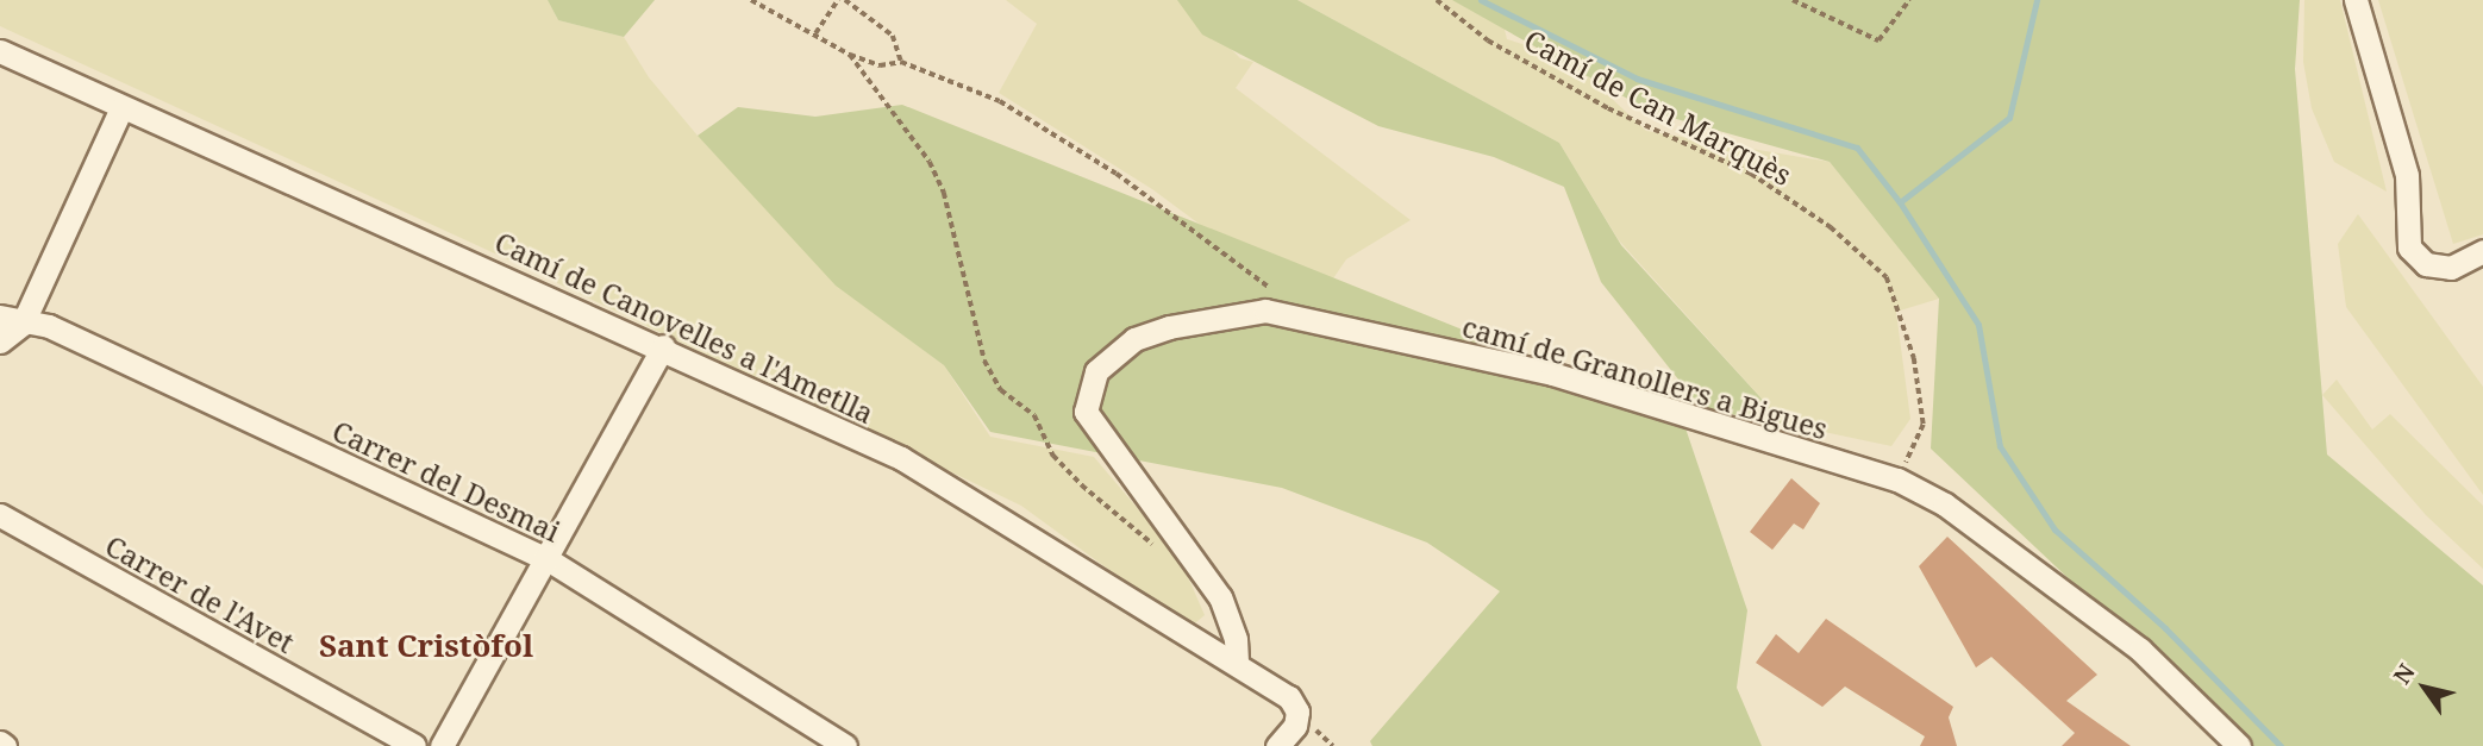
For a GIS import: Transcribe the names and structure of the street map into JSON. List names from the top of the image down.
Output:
{
  "streets": {
    "street": [
      "Camí de Canovelles a l'Ametlla",
      "camí de Granollers a Bigues",
      "Carrer del Desmai",
      "Carrer de l'Avet"
    ],
    "path": ["Camí de Can Marquès"]
  },
  "crossings": [
    ["Camí de Can Marquès", "camí de Granollers a Bigues"],
    ["Camí de Canovelles a l'Ametlla", "camí de Granollers a Bigues"]
  ],
  "districts": ["Sant Cristòfol"],
  "north": "top left"
}
